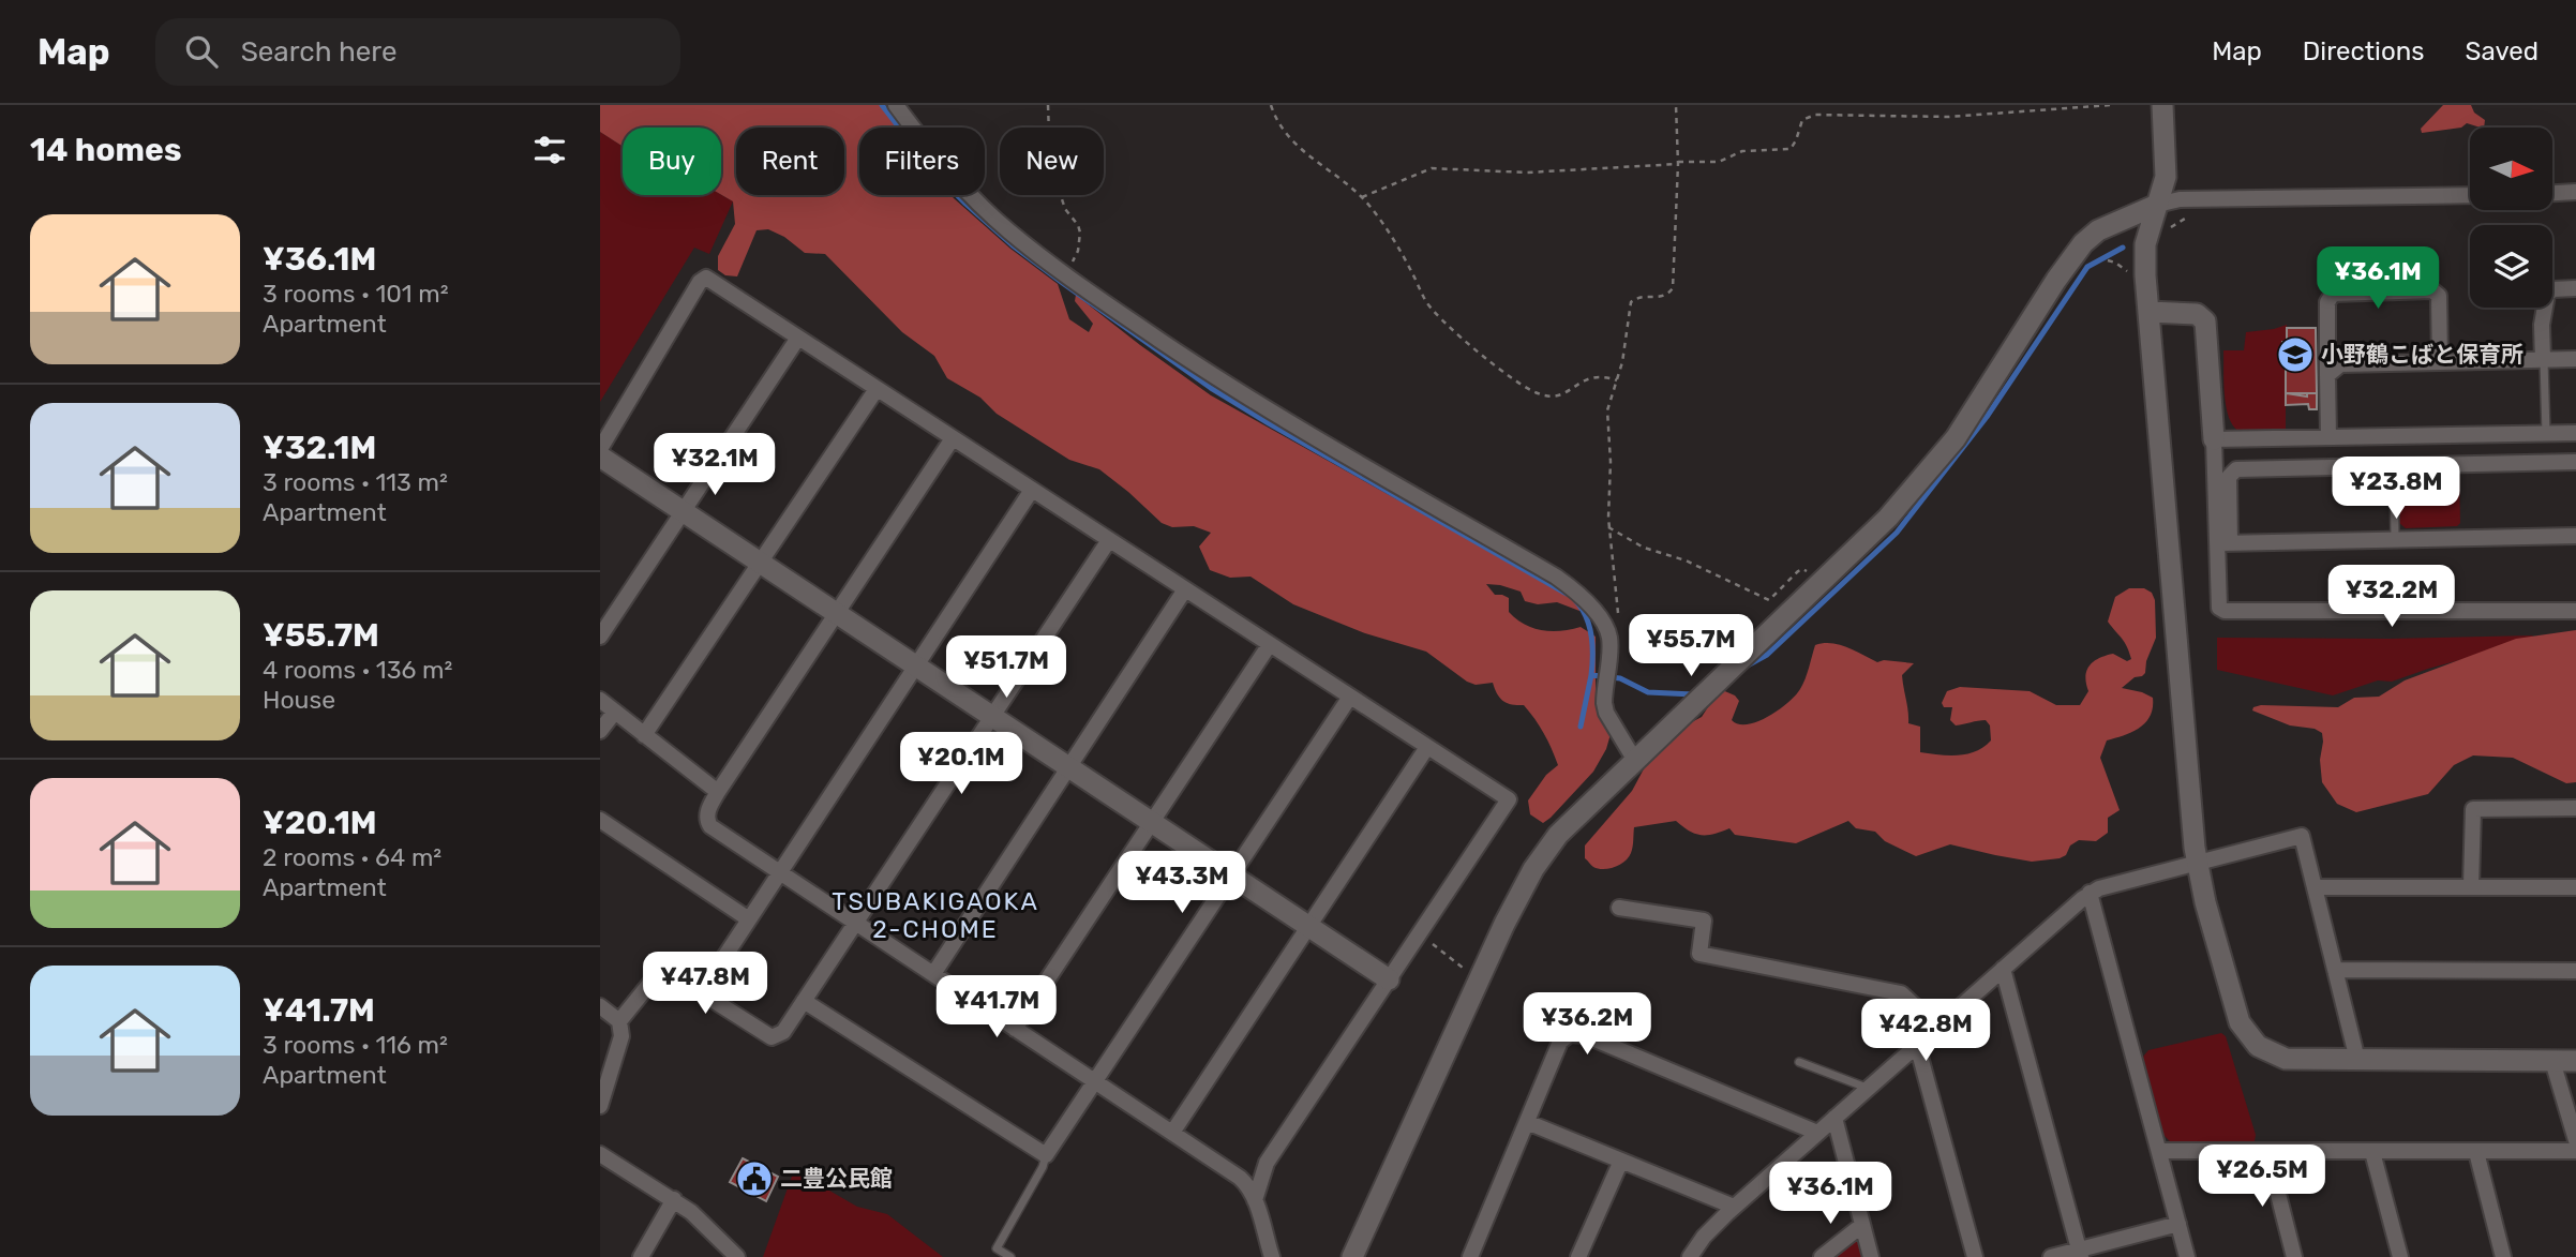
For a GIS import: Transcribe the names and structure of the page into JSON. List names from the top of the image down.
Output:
{
  "districts": ["TSUBAKIGAOKA 2-CHOME"],
  "places": {
    "school or university": ["小野鶴こばと保育所"],
    "public building": ["二豊公民館"]
  },
  "north": "right",
  "page": {
    "header": "Map",
    "search": "Search here",
    "nav": ["Map", "Directions", "Saved"],
    "heading": "14 homes",
    "chip": [
      "Buy",
      "Rent",
      "Filters",
      "New"
    ],
    "list": [
      {
        "name": "¥36.1M",
        "note": "3 rooms · 101 m² · Apartment"
      },
      {
        "name": "¥32.1M",
        "note": "3 rooms · 113 m² · Apartment"
      },
      {
        "name": "¥55.7M",
        "note": "4 rooms · 136 m² · House"
      },
      {
        "name": "¥20.1M",
        "note": "2 rooms · 64 m² · Apartment"
      },
      {
        "name": "¥41.7M",
        "note": "3 rooms · 116 m² · Apartment"
      }
    ],
    "price": [
      "¥36.1M",
      "¥32.1M",
      "¥23.8M",
      "¥32.2M",
      "¥55.7M",
      "¥51.7M",
      "¥20.1M",
      "¥43.3M",
      "¥47.8M",
      "¥41.7M",
      "¥36.2M",
      "¥42.8M",
      "¥26.5M",
      "¥36.1M"
    ]
  }
}
